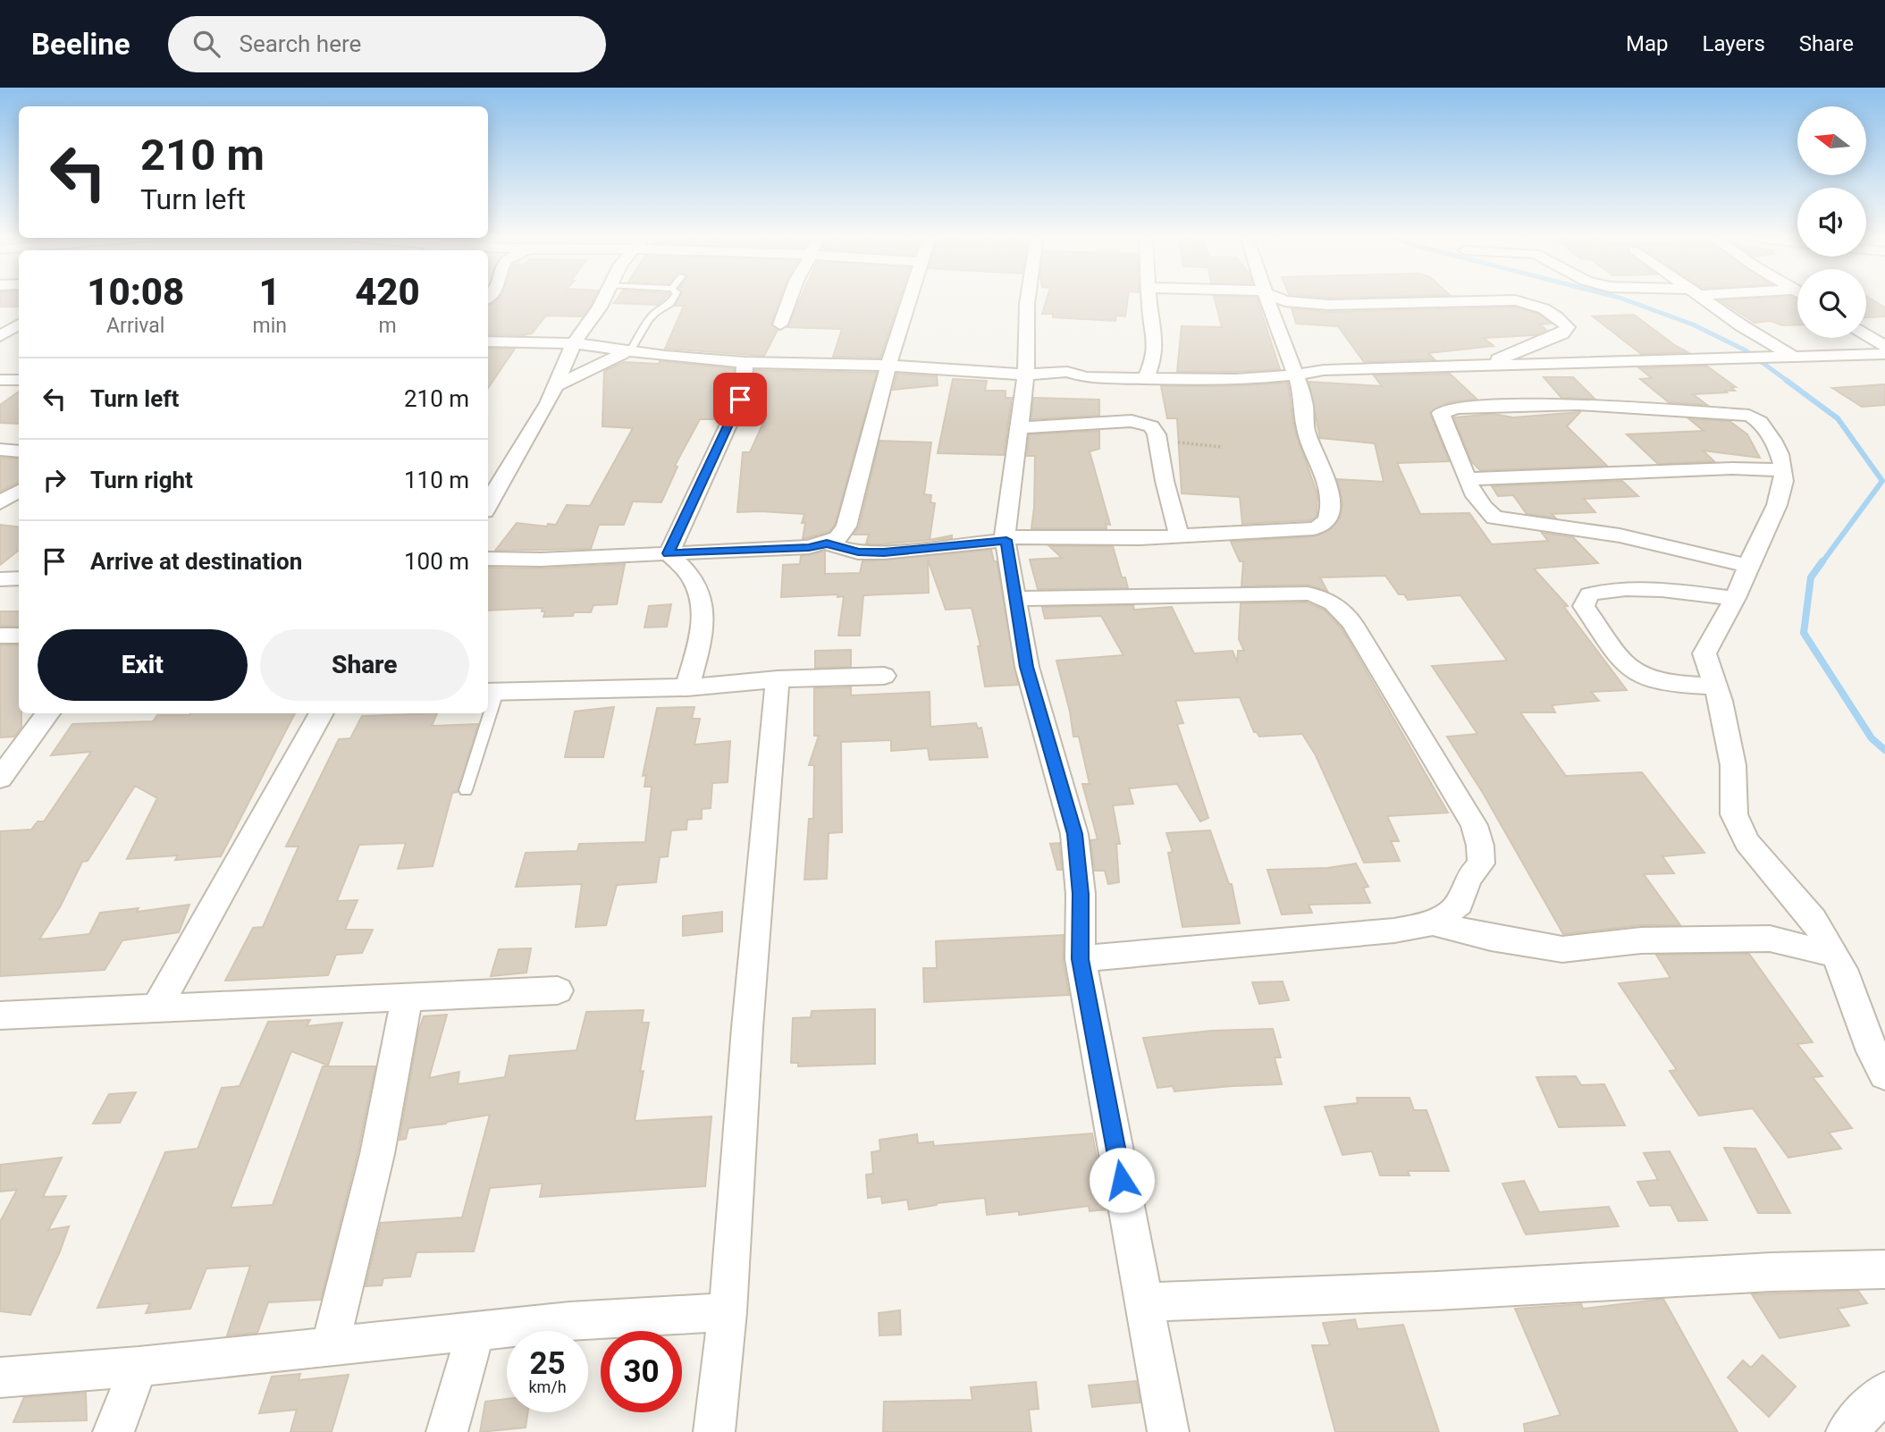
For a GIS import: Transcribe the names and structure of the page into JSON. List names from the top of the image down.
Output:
{
  "north": "left",
  "page": {
    "header": "Beeline",
    "search": "Search here",
    "nav": ["Map", "Layers", "Share"],
    "turn": ["210 m", "Turn left"],
    "eta": [
      "10:08",
      "Arrival",
      "1",
      "min",
      "420",
      "m"
    ],
    "list": [
      {
        "name": "Turn left",
        "value": "210 m"
      },
      {
        "name": "Turn right",
        "value": "110 m"
      },
      {
        "name": "Arrive at destination",
        "value": "100 m"
      }
    ],
    "buttons": ["Exit", "Share"],
    "speed": "25 km/h",
    "limit": "30"
  }
}
